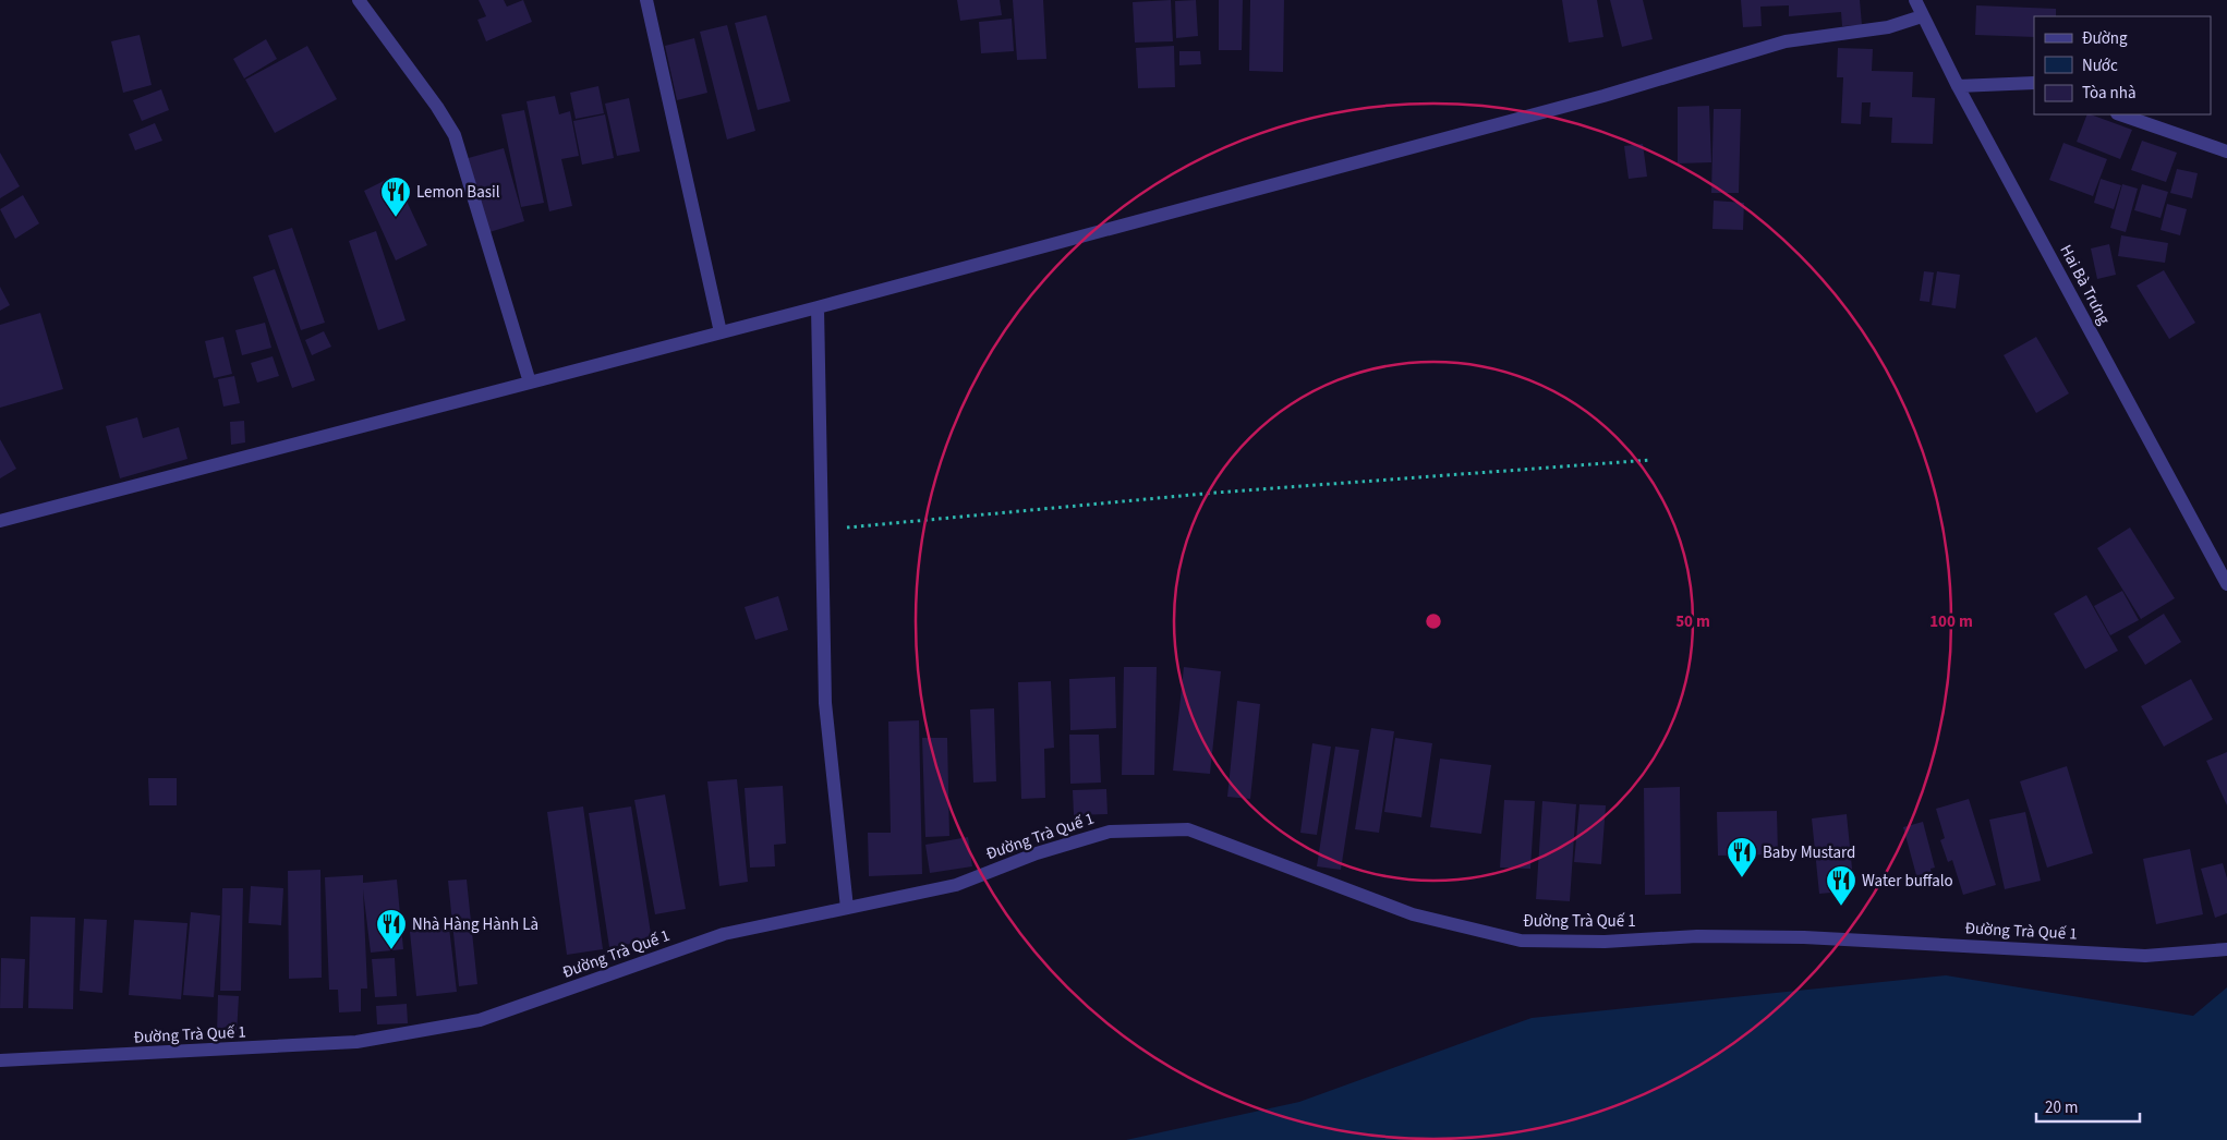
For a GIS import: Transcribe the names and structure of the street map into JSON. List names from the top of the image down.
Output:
{
  "streets": {
    "street": ["Hai Bà Trưng", "Đường Trà Quế 1"]
  },
  "places": {
    "restaurant": [
      "Lemon Basil",
      "Baby Mustard",
      "Water buffalo",
      "Nhà Hàng Hành Là"
    ]
  },
  "legend": ["Đường", "Nước", "Tòa nhà"],
  "scale_bar": "20 m",
  "rings": ["50 m", "100 m"]
}
